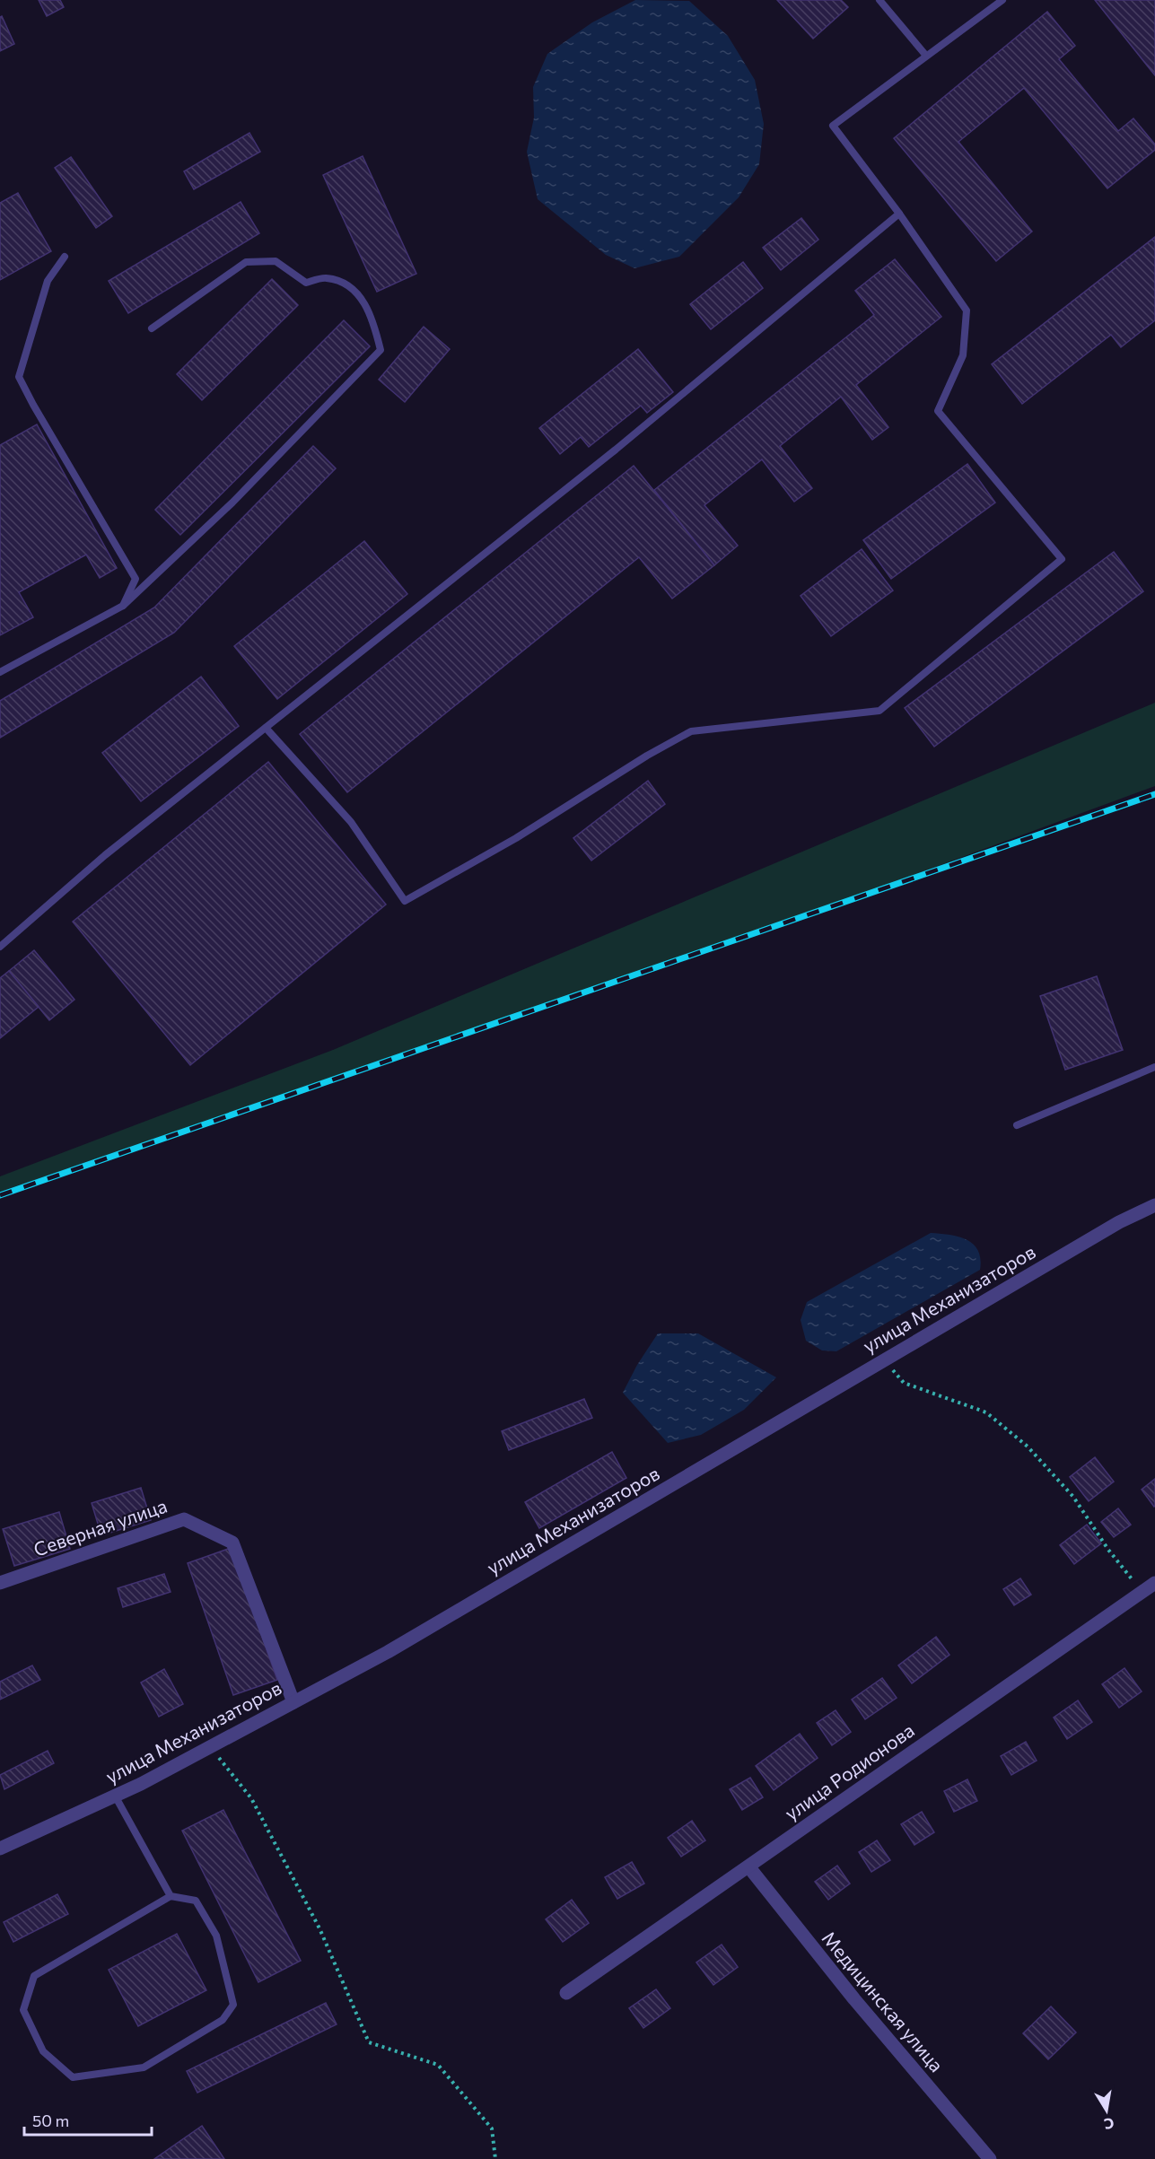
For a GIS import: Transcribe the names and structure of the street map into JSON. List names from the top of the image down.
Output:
{
  "streets": {
    "street": [
      "улица Механизаторов",
      "Северная улица",
      "улица Родионова",
      "Медицинская улица"
    ]
  },
  "crossings": [
    ["улица Механизаторов", "Северная улица"],
    ["улица Родионова", "Медицинская улица"]
  ],
  "scale_bar": "50 m",
  "north": "bottom"
}
